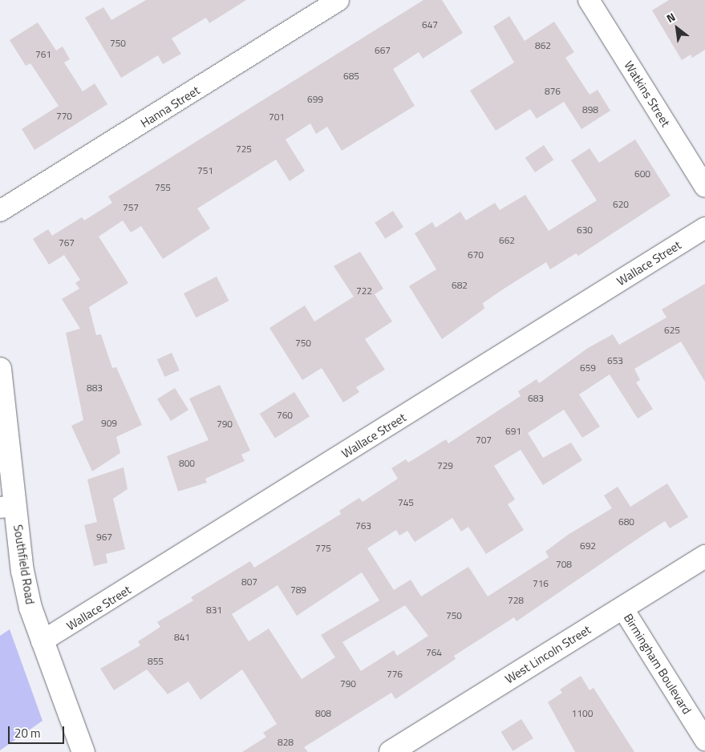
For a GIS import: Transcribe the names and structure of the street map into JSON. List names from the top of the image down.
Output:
{
  "streets": {
    "main road": ["Southfield Road", "West Lincoln Street"],
    "street": [
      "Watkins Street",
      "Hanna Street",
      "Wallace Street",
      "Birmingham Boulevard"
    ]
  },
  "crossings": [
    ["Wallace Street", "Southfield Road"],
    ["West Lincoln Street", "Birmingham Boulevard"]
  ],
  "house_numbers": [
    "647",
    "750",
    "862",
    "667",
    "761",
    "685",
    "876",
    "699",
    "898",
    "770",
    "701",
    "725",
    "751",
    "600",
    "755",
    "620",
    "757",
    "630",
    "662",
    "767",
    "670",
    "682",
    "722",
    "625",
    "750",
    "653",
    "659",
    "883",
    "683",
    "760",
    "909",
    "790",
    "691",
    "707",
    "800",
    "729",
    "745",
    "680",
    "763",
    "967",
    "692",
    "775",
    "708",
    "807",
    "716",
    "789",
    "728",
    "831",
    "750",
    "841",
    "764",
    "855",
    "776",
    "790",
    "808",
    "1100",
    "828"
  ],
  "scale_bar": "20 m",
  "north": "top left"
}
